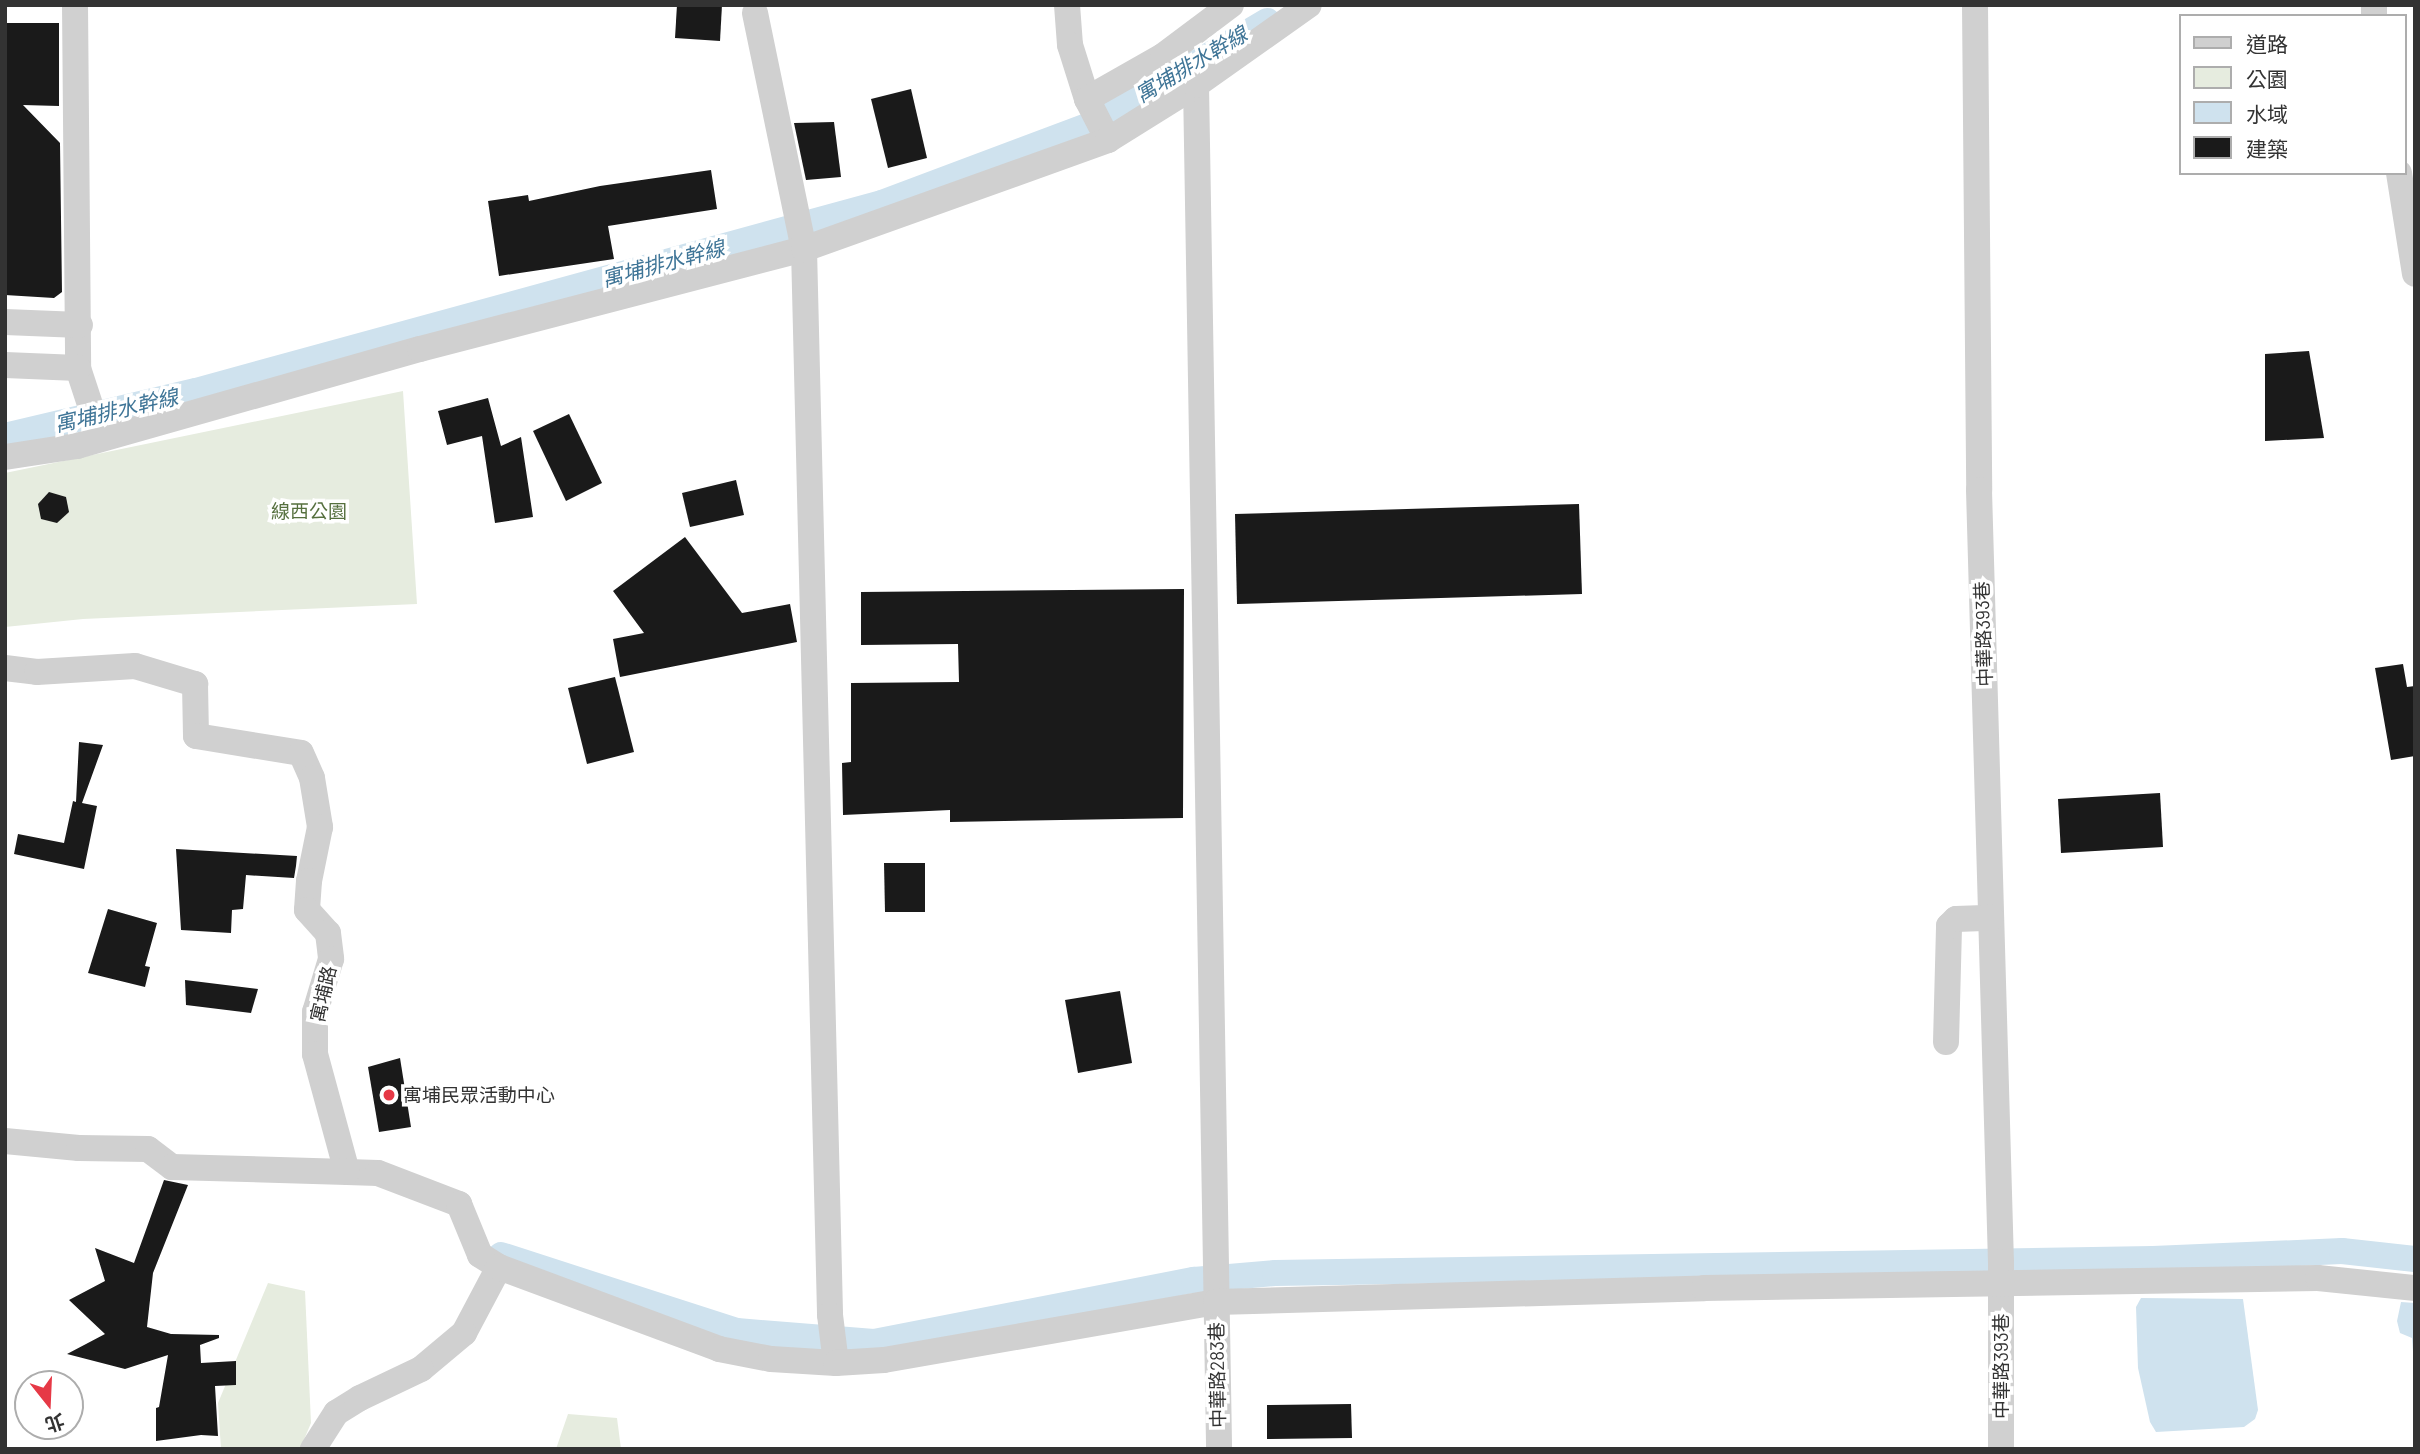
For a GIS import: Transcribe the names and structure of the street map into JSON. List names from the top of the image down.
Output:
{
  "streets": {
    "street": ["中華路393巷", "寓埔路", "中華路283巷"]
  },
  "water": ["寓埔排水幹線"],
  "parks": ["線西公園"],
  "places": ["寓埔民眾活動中心"],
  "legend": [
    "道路",
    "公園",
    "水域",
    "建築"
  ],
  "north": "bottom"
}
